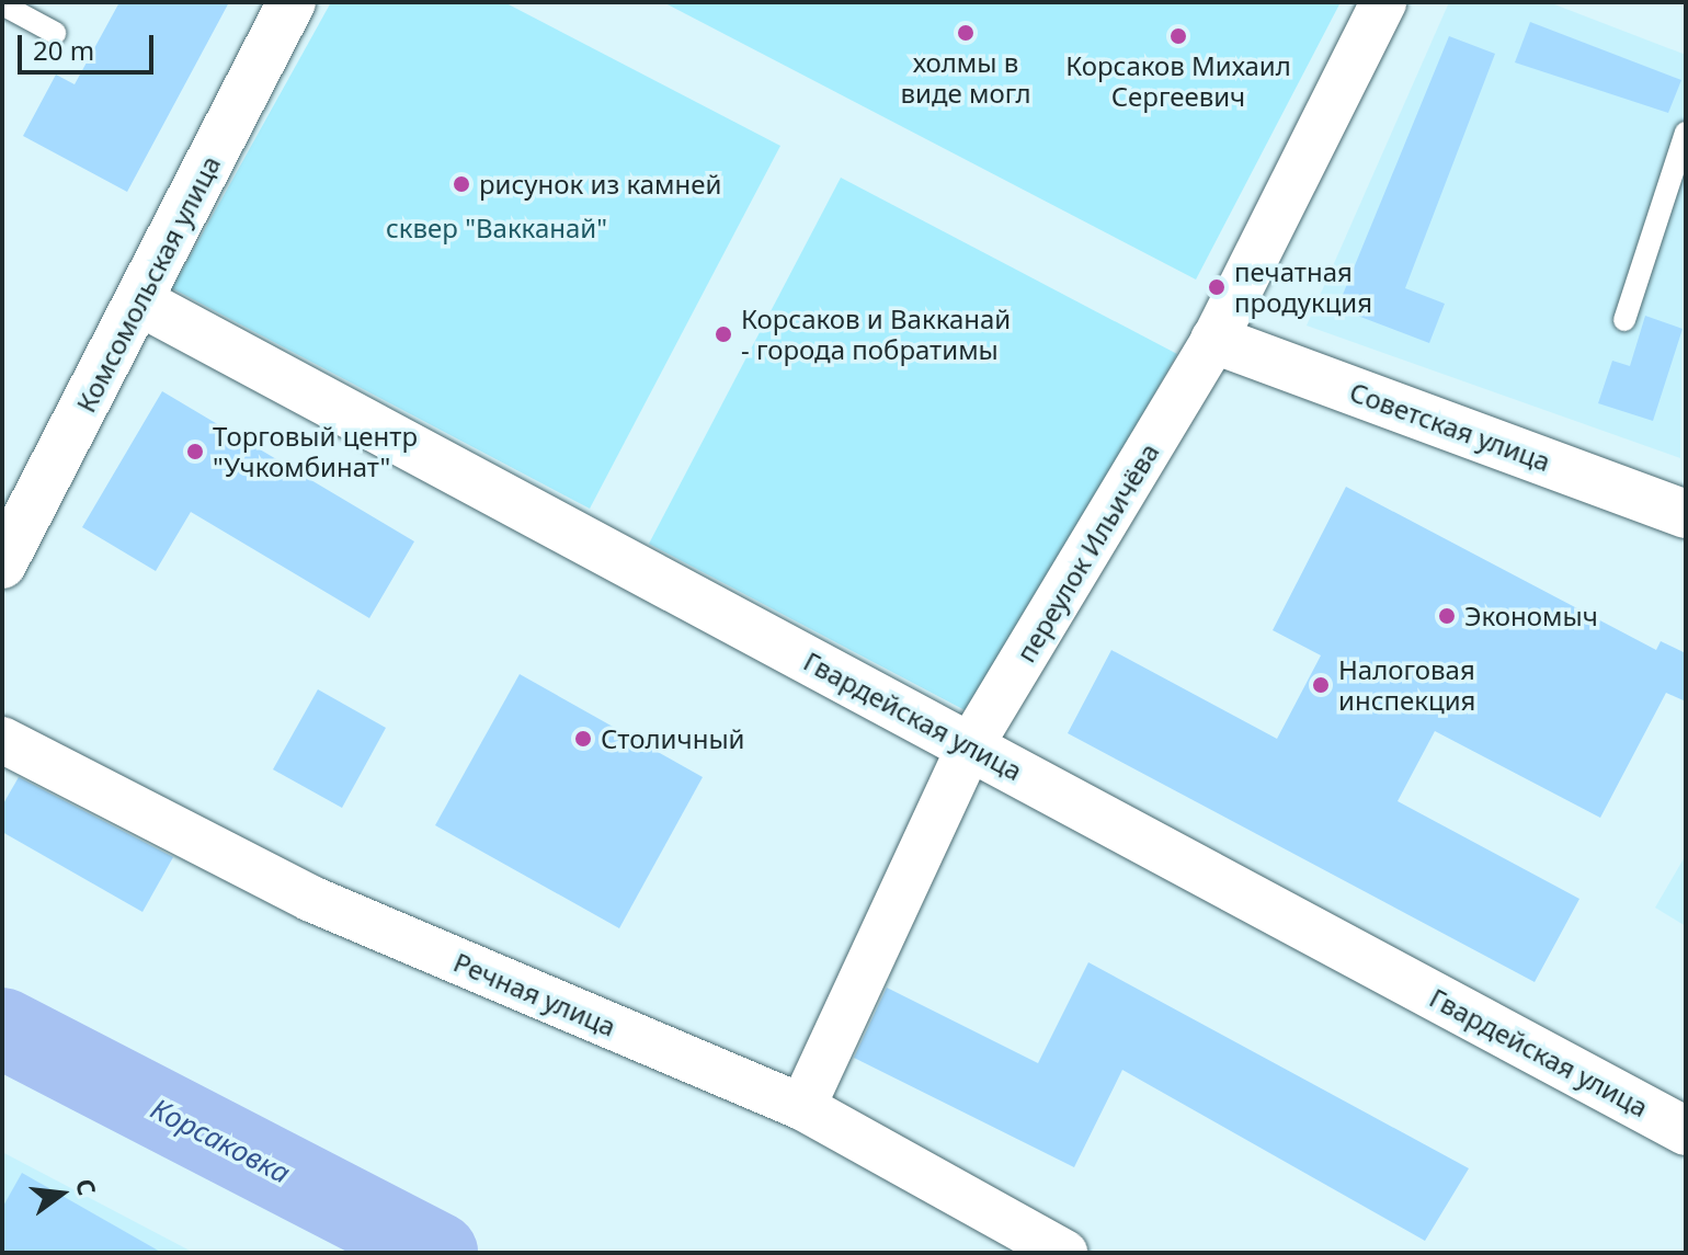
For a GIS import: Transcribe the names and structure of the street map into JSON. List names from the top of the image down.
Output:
{
  "streets": {
    "main road": ["Комсомольская улица", "Советская улица", "Гвардейская улица"],
    "street": ["переулок Ильичёва", "Речная улица"]
  },
  "crossings": [
    ["Комсомольская улица", "Гвардейская улица"],
    ["Советская улица", "переулок Ильичёва"],
    ["переулок Ильичёва", "Гвардейская улица"],
    ["переулок Ильичёва", "Речная улица"]
  ],
  "water": ["Корсаковка"],
  "parks": ["сквер \"Вакканай\""],
  "places": [
    "холмы в виде могл",
    "Корсаков Михаил Сергеевич",
    "рисунок из камней",
    "печатная продукция",
    "Корсаков и Вакканай - города побратимы",
    "Торговый центр \"Учкомбинат\"",
    "Экономыч",
    "Налоговая инспекция",
    "Столичный"
  ],
  "scale_bar": "20 m",
  "north": "right"
}
